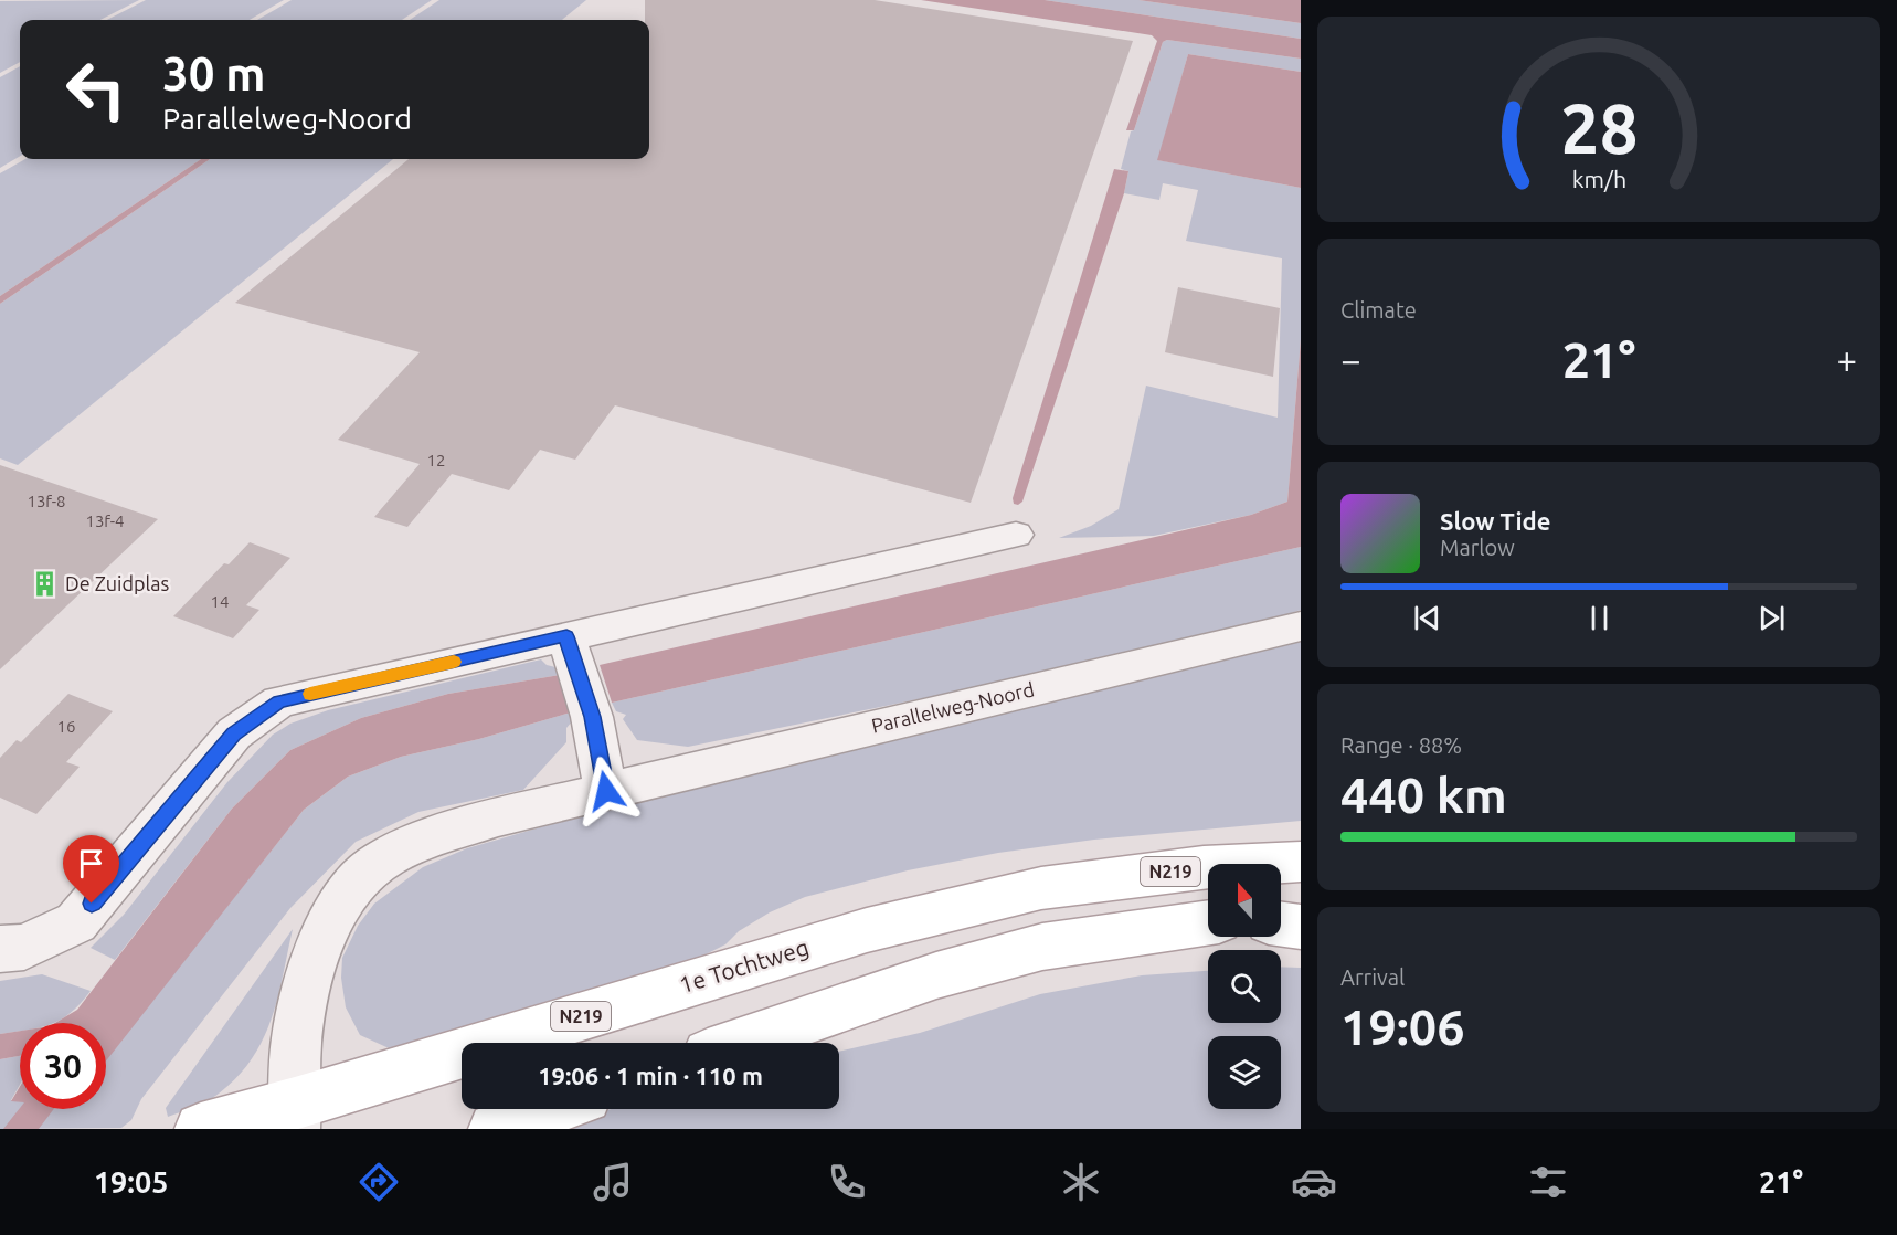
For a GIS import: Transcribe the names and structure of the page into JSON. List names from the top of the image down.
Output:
{
  "streets": {
    "main road": ["N219", "1e Tochtweg"],
    "street": ["Parallelweg-Noord"]
  },
  "crossings": [
    ["Parallelweg-Noord", "1e Tochtweg"]
  ],
  "places": {
    "building": ["De Zuidplas"]
  },
  "house_numbers": [
    "12",
    "13f-8",
    "13f-4",
    "14",
    "16"
  ],
  "north": "top",
  "page": {
    "turn": ["30 m", "Parallelweg-Noord"],
    "tile": [
      "Climate",
      ["Range · 88%", "440 km"],
      ["Arrival", "19:06"]
    ],
    "heat": ["−", "21°", "+"],
    "song": ["Slow Tide", "Marlow"],
    "limit": "30",
    "trip": "19:06 · 1 min · 110 m",
    "tabs": ["19:05", "21°"],
    "gauge": ["28", "km/h"]
  }
}
